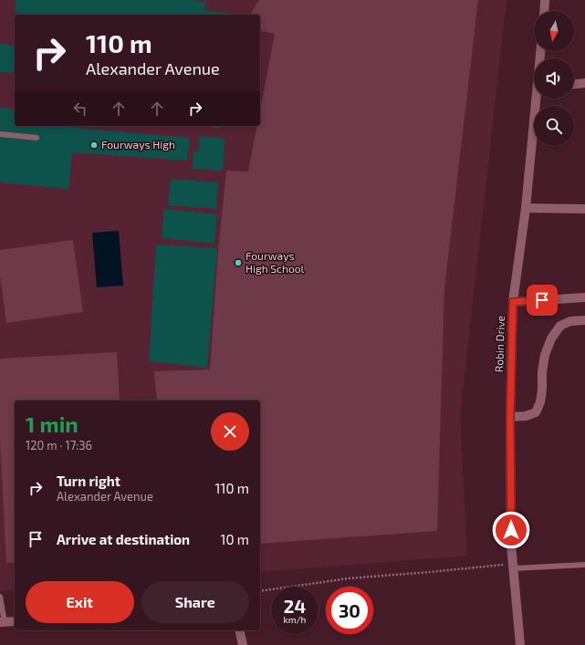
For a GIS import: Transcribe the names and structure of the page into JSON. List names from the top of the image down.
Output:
{
  "streets": {
    "street": ["Robin Drive"]
  },
  "places": ["Fourways High", "Fourways High School"],
  "north": "bottom",
  "page": {
    "turn": ["110 m", "Alexander Avenue"],
    "heading": ["1 min", "120 m · 17:36"],
    "list": [
      {
        "name": "Turn right",
        "note": "Alexander Avenue",
        "value": "110 m"
      },
      {
        "name": "Arrive at destination",
        "value": "10 m"
      }
    ],
    "buttons": ["Exit", "Share"],
    "speed": "24 km/h",
    "limit": "30"
  }
}
